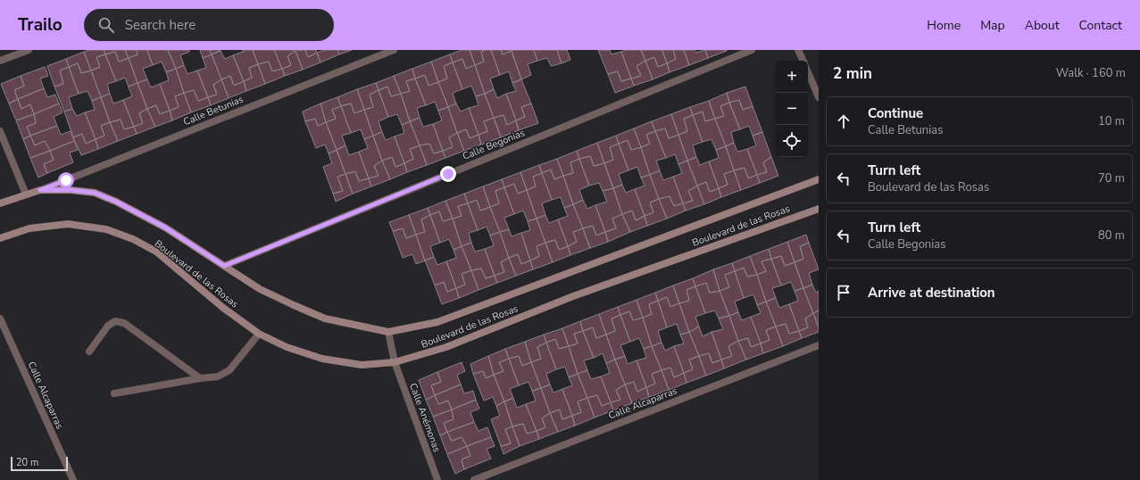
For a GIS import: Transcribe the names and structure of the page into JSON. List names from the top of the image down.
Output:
{
  "streets": {
    "street": [
      "Calle Betunias",
      "Calle Begonias",
      "Boulevard de las Rosas",
      "Calle Alcaparras",
      "Calle Anémonas"
    ]
  },
  "crossings": [
    ["Calle Betunias", "Boulevard de las Rosas"],
    ["Calle Begonias", "Boulevard de las Rosas"],
    ["Boulevard de las Rosas", "Calle Anémonas"]
  ],
  "scale_bar": "20 m",
  "page": {
    "header": "Trailo",
    "search": "Search here",
    "nav": [
      "Home",
      "Map",
      "About",
      "Contact"
    ],
    "heading": ["2 min", "Walk · 160 m"],
    "map_buttons": ["+", "−"],
    "list": [
      ["Continue", "Calle Betunias", "10 m"],
      ["Turn left", "Boulevard de las Rosas", "70 m"],
      ["Turn left", "Calle Begonias", "80 m"],
      "Arrive at destination"
    ],
    "scale": "20 m"
  }
}
